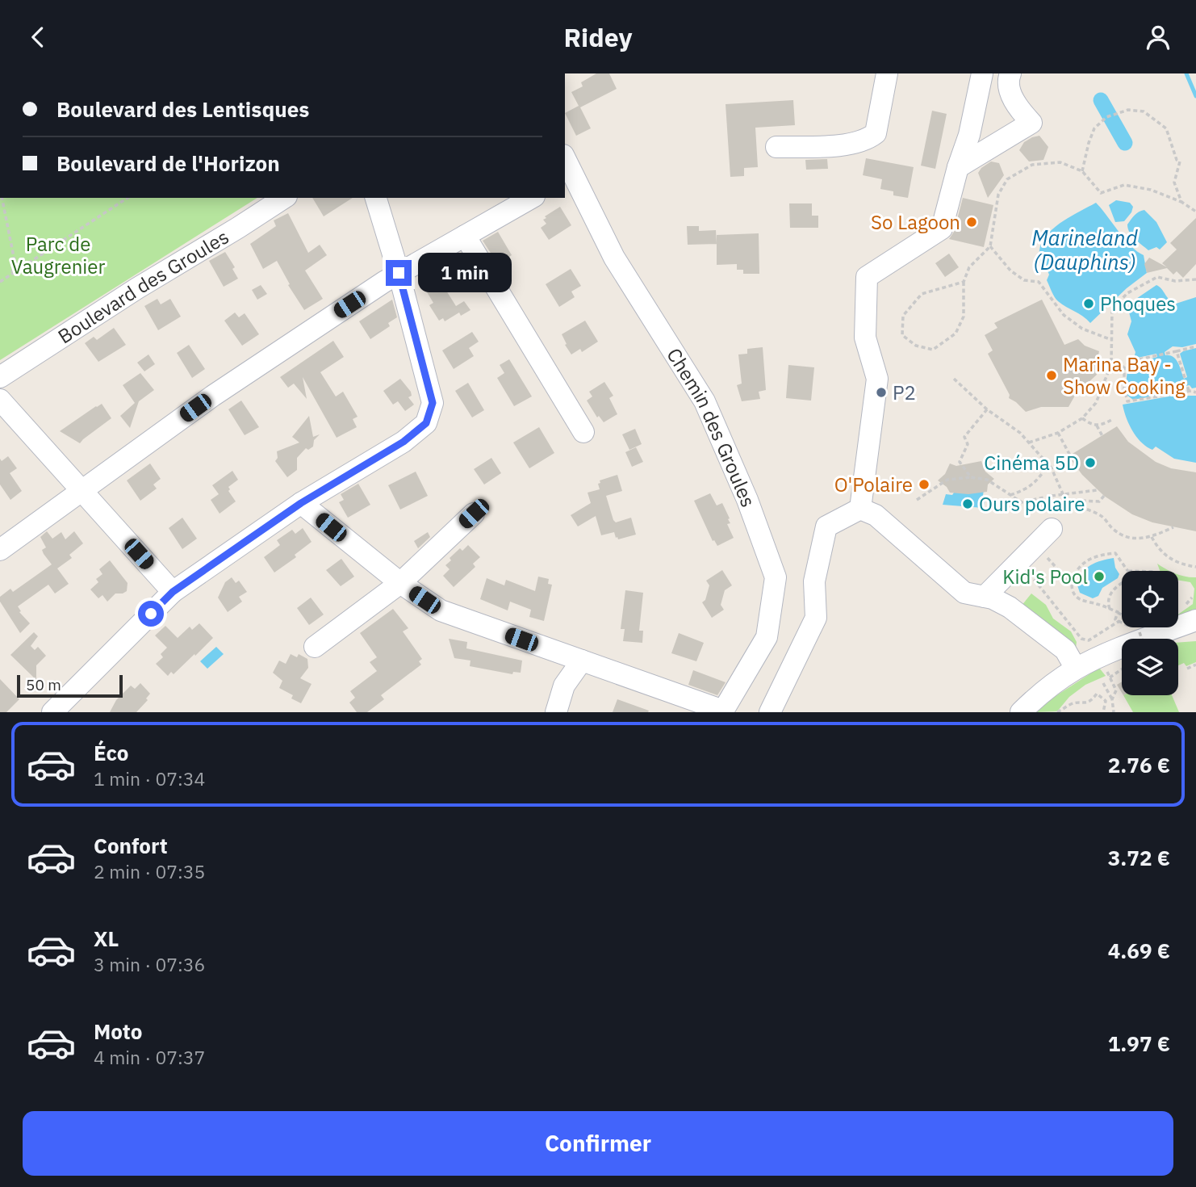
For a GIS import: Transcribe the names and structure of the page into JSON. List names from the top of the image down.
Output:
{
  "streets": {
    "street": ["Boulevard des Groules", "Chemin des Groules"]
  },
  "water": ["Marineland (Dauphins)"],
  "parks": ["Parc de Vaugrenier"],
  "places": [
    "So Lagoon",
    "Phoques",
    "Marina Bay - Show Cooking",
    "P2",
    "Cinéma 5D",
    "O'Polaire",
    "Ours polaire",
    "Kid's Pool"
  ],
  "scale_bar": "50 m",
  "page": {
    "header": "Ridey",
    "banner": ["Boulevard des Lentisques", "Boulevard de l'Horizon"],
    "bubble": "1 min",
    "scale": "50 m",
    "list": [
      {
        "name": "Éco",
        "note": "1 min · 07:34",
        "value": "2.76 €"
      },
      {
        "name": "Confort",
        "note": "2 min · 07:35",
        "value": "3.72 €"
      },
      {
        "name": "XL",
        "note": "3 min · 07:36",
        "value": "4.69 €"
      },
      {
        "name": "Moto",
        "note": "4 min · 07:37",
        "value": "1.97 €"
      }
    ],
    "buttons": "Confirmer"
  }
}
